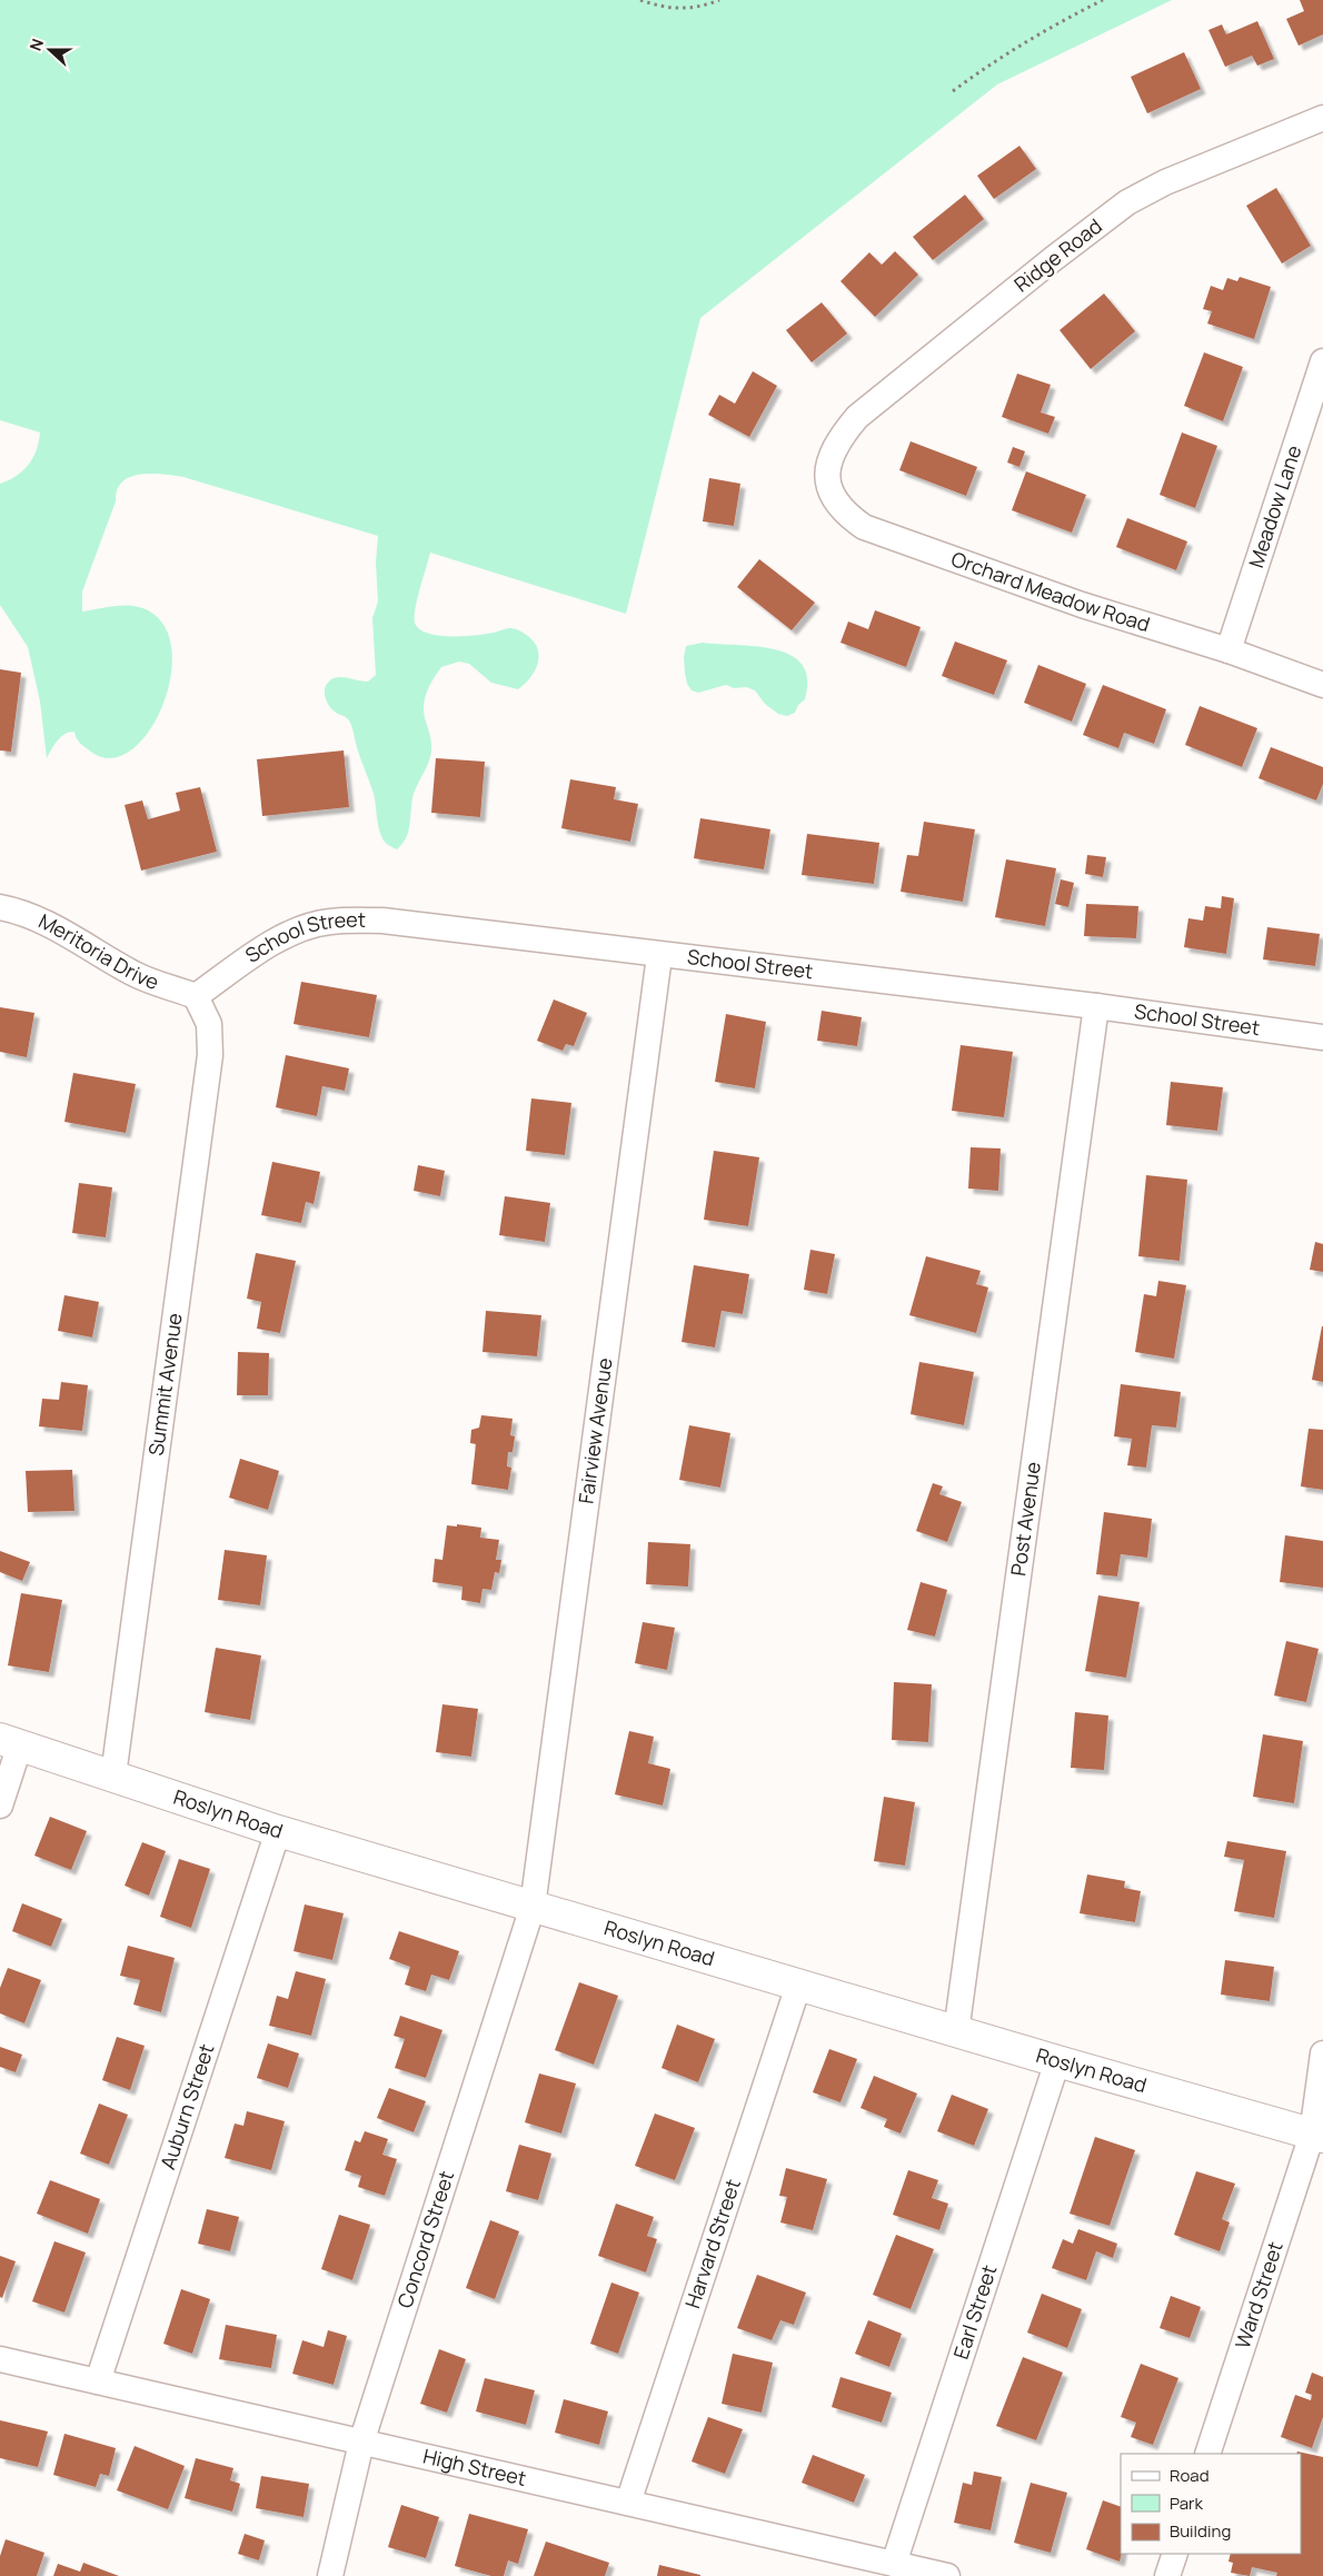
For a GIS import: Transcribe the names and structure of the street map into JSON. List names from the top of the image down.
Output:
{
  "streets": {
    "main road": ["Roslyn Road"],
    "street": [
      "Ridge Road",
      "Meadow Lane",
      "Orchard Meadow Road",
      "School Street",
      "Meritoria Drive",
      "Summit Avenue",
      "Fairview Avenue",
      "Post Avenue",
      "Auburn Street",
      "Concord Street",
      "Harvard Street",
      "Ward Street",
      "Earl Street",
      "High Street"
    ]
  },
  "crossings": [
    ["Ridge Road", "Orchard Meadow Road"],
    ["Meadow Lane", "Orchard Meadow Road"],
    ["School Street", "Meritoria Drive"],
    ["School Street", "Summit Avenue"],
    ["School Street", "Fairview Avenue"],
    ["School Street", "Post Avenue"],
    ["Meritoria Drive", "Summit Avenue"],
    ["Summit Avenue", "Roslyn Road"],
    ["Fairview Avenue", "Roslyn Road"],
    ["Fairview Avenue", "Concord Street"],
    ["Post Avenue", "Roslyn Road"],
    ["Roslyn Road", "Auburn Street"],
    ["Roslyn Road", "Concord Street"],
    ["Roslyn Road", "Harvard Street"],
    ["Roslyn Road", "Ward Street"],
    ["Roslyn Road", "Earl Street"],
    ["Auburn Street", "High Street"],
    ["Concord Street", "High Street"],
    ["Harvard Street", "High Street"],
    ["Earl Street", "High Street"]
  ],
  "legend": ["Road", "Park", "Building"],
  "north": "left"
}
